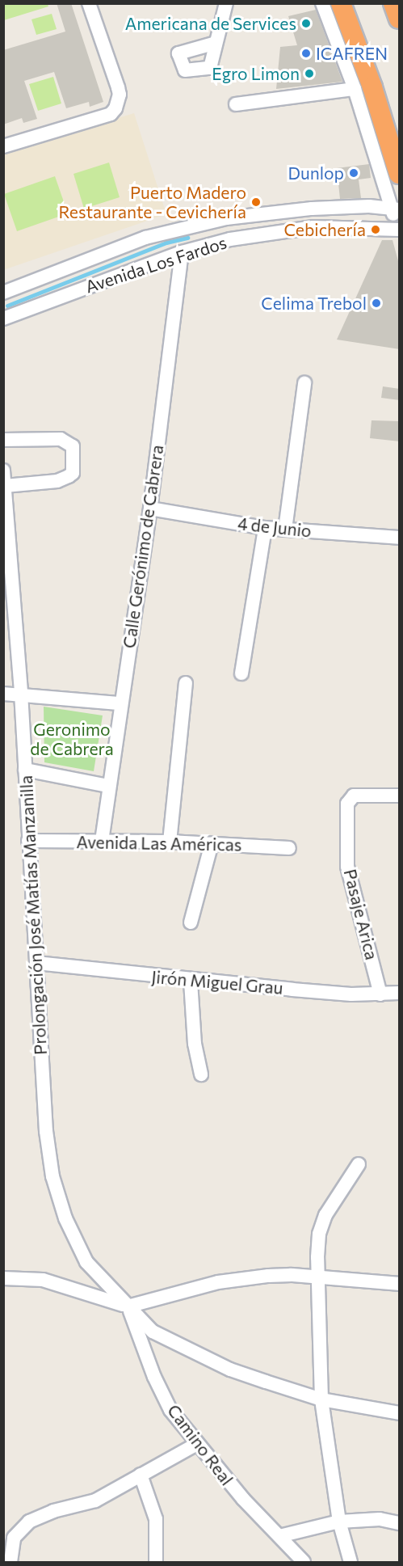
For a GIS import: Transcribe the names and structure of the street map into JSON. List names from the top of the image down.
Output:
{
  "streets": {
    "street": [
      "Avenida Los Fardos",
      "4 de Junio",
      "Calle Gerónimo de Cabrera",
      "Avenida Las Américas",
      "Pasaje Arica",
      "Prolongación José Matías Manzanilla",
      "Jirón Miguel Grau",
      "Camino Real"
    ]
  },
  "crossings": [
    ["Avenida Los Fardos", "Calle Gerónimo de Cabrera"],
    ["4 de Junio", "Calle Gerónimo de Cabrera"],
    ["Calle Gerónimo de Cabrera", "Avenida Las Américas"],
    ["Avenida Las Américas", "Prolongación José Matías Manzanilla"],
    ["Pasaje Arica", "Jirón Miguel Grau"],
    ["Prolongación José Matías Manzanilla", "Jirón Miguel Grau"],
    ["Prolongación José Matías Manzanilla", "Camino Real"]
  ],
  "parks": ["Geronimo de Cabrera"],
  "places": [
    "Americana de Services",
    "ICAFREN",
    "Egro Limon",
    "Dunlop",
    "Puerto Madero Restaurante - Cevichería",
    "Cebichería",
    "Celima Trebol"
  ]
}
